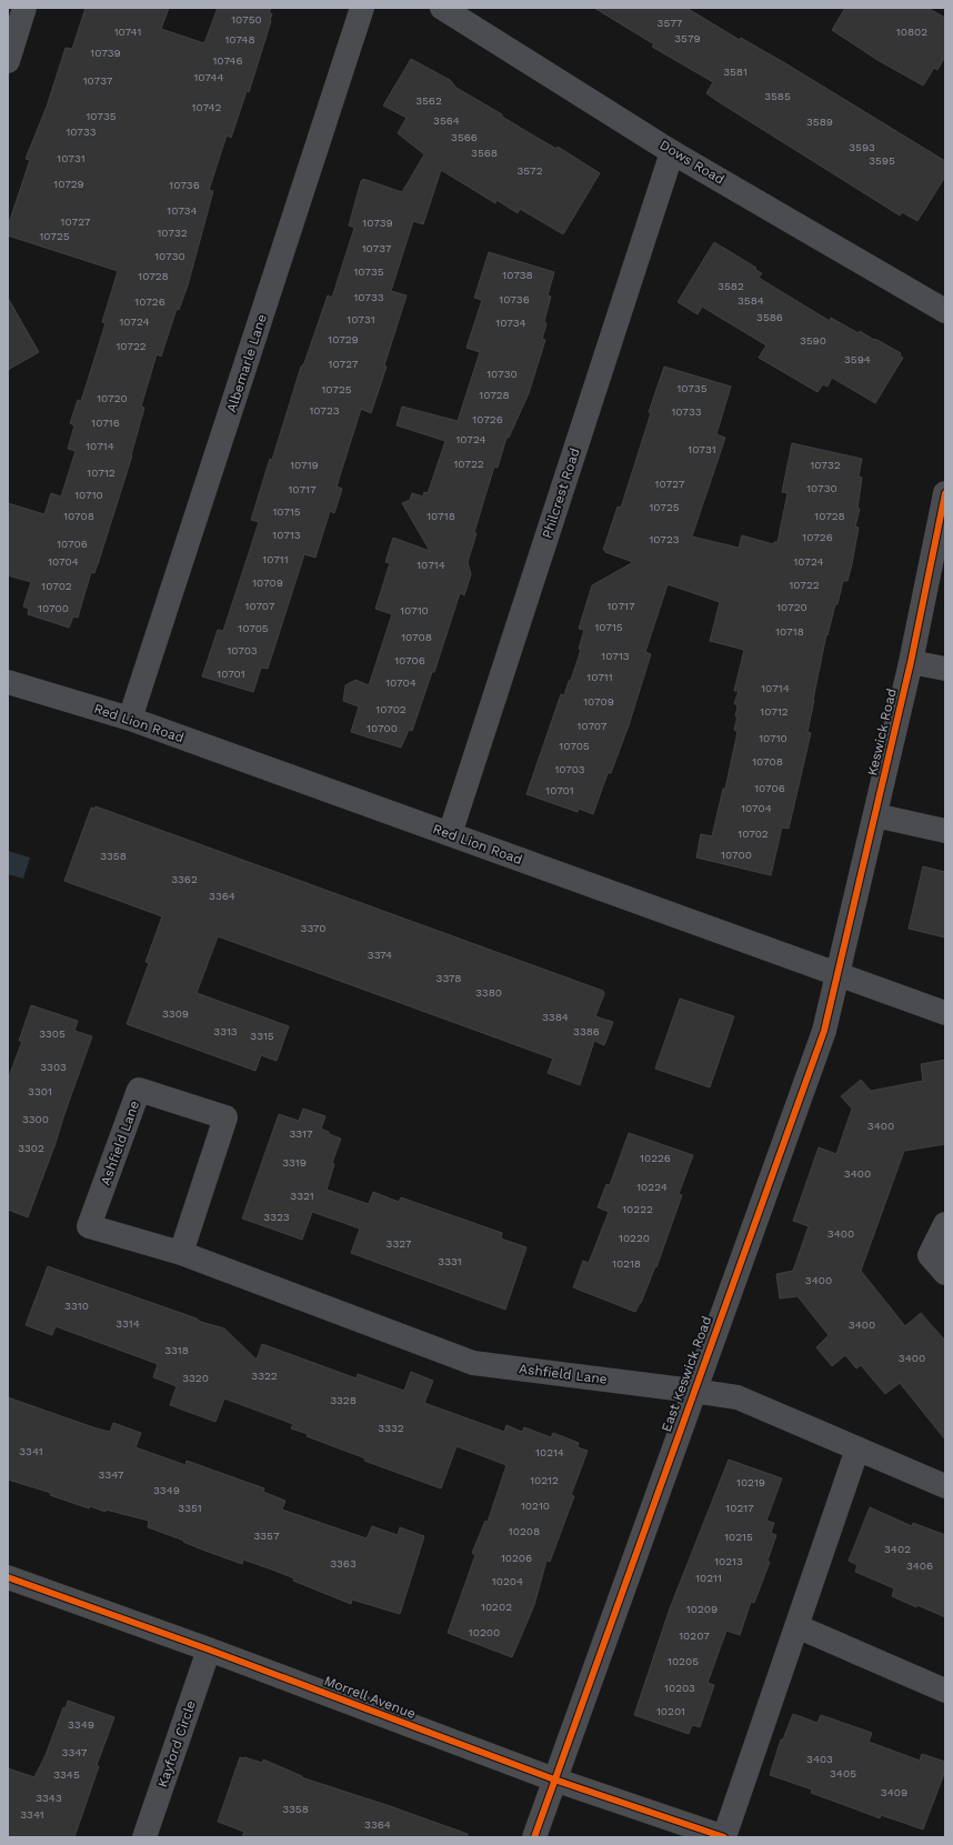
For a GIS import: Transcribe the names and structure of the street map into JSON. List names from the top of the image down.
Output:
{
  "streets": {
    "street": [
      "Dows Road",
      "Albemarle Lane",
      "Philcrest Road",
      "Red Lion Road",
      "Keswick Road",
      "Ashfield Lane",
      "East Keswick Road",
      "Morrell Avenue",
      "Kayford Circle"
    ]
  },
  "crossings": [
    ["Dows Road", "Philcrest Road"],
    ["Albemarle Lane", "Red Lion Road"],
    ["Philcrest Road", "Red Lion Road"],
    ["Red Lion Road", "Keswick Road"],
    ["Red Lion Road", "East Keswick Road"],
    ["Keswick Road", "East Keswick Road"],
    ["Ashfield Lane", "East Keswick Road"],
    ["East Keswick Road", "Morrell Avenue"],
    ["Morrell Avenue", "Kayford Circle"]
  ],
  "house_numbers": [
    "10750",
    "3577",
    "10741",
    "10802",
    "3579",
    "10748",
    "10739",
    "10746",
    "3581",
    "10744",
    "10737",
    "3585",
    "3562",
    "10742",
    "10735",
    "3564",
    "3589",
    "10733",
    "3566",
    "3593",
    "3568",
    "10731",
    "3595",
    "3572",
    "10729",
    "10736",
    "10734",
    "10727",
    "10739",
    "10732",
    "10725",
    "10737",
    "10730",
    "10735",
    "10738",
    "10728",
    "3582",
    "10733",
    "10736",
    "3584",
    "10726",
    "3586",
    "10731",
    "10724",
    "10734",
    "10729",
    "3590",
    "10722",
    "3594",
    "10727",
    "10730",
    "10735",
    "10725",
    "10728",
    "10720",
    "10723",
    "10733",
    "10726",
    "10716",
    "10724",
    "10714",
    "10731",
    "10722",
    "10719",
    "10732",
    "10712",
    "10727",
    "10730",
    "10717",
    "10710",
    "10725",
    "10715",
    "10708",
    "10718",
    "10728",
    "10713",
    "10726",
    "10723",
    "10706",
    "10711",
    "10704",
    "10724",
    "10714",
    "10709",
    "10722",
    "10702",
    "10707",
    "10717",
    "10720",
    "10700",
    "10710",
    "10715",
    "10705",
    "10718",
    "10708",
    "10703",
    "10713",
    "10706",
    "10701",
    "10711",
    "10704",
    "10714",
    "10709",
    "10702",
    "10712",
    "10707",
    "10700",
    "10710",
    "10705",
    "10708",
    "10703",
    "10706",
    "10701",
    "10704",
    "10702",
    "10700",
    "3358",
    "3362",
    "3364",
    "3370",
    "3374",
    "3378",
    "3380",
    "3309",
    "3384",
    "3313",
    "3386",
    "3305",
    "3315",
    "3303",
    "3301",
    "3300",
    "3400",
    "3317",
    "3302",
    "10226",
    "3319",
    "3400",
    "10224",
    "3321",
    "10222",
    "3323",
    "3400",
    "10220",
    "3327",
    "3331",
    "10218",
    "3400",
    "3310",
    "3314",
    "3400",
    "3318",
    "3400",
    "3322",
    "3320",
    "3328",
    "3332",
    "3341",
    "10214",
    "3347",
    "10212",
    "10219",
    "3349",
    "10210",
    "3351",
    "10217",
    "10208",
    "3357",
    "10215",
    "3402",
    "10206",
    "10213",
    "3363",
    "3406",
    "10211",
    "10204",
    "10202",
    "10209",
    "10200",
    "10207",
    "10205",
    "10203",
    "10201",
    "3349",
    "3347",
    "3403",
    "3405",
    "3345",
    "3409",
    "3343",
    "3358",
    "3341",
    "3364"
  ]
}
